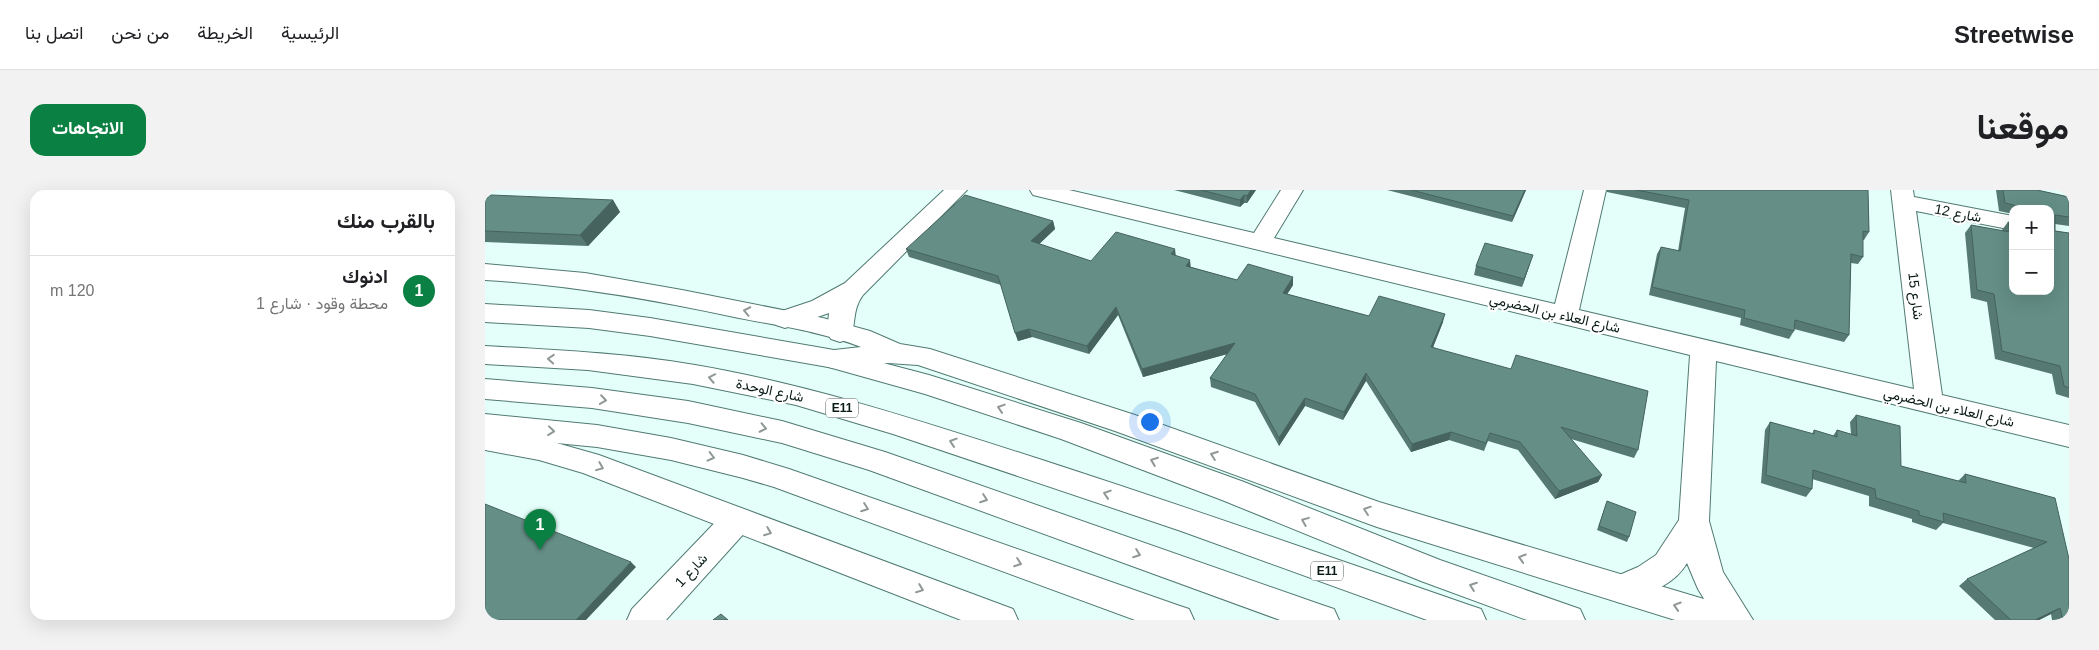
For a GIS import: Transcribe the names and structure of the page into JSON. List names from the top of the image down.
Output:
{
  "streets": {
    "main road": [
      "شارع 12",
      "شارع 15",
      "شارع العلاء بن الحضرمي",
      "شارع الوحدة",
      "E11",
      "شارع 1"
    ]
  },
  "crossings": [
    ["شارع 12", "شارع 15"],
    ["شارع 15", "شارع العلاء بن الحضرمي"]
  ],
  "page": {
    "header": "Streetwise",
    "nav": [
      "الرئيسية",
      "الخريطة",
      "من نحن",
      "اتصل بنا"
    ],
    "title": "موقعنا",
    "buttons": "الاتجاهات",
    "heading": "بالقرب منك",
    "map_buttons": ["+", "−"],
    "list": [
      {
        "mark": "1",
        "name": "ادنوك",
        "note": "محطة وقود · شارع 1",
        "value": "120 m"
      }
    ],
    "pins": "1"
  }
}
